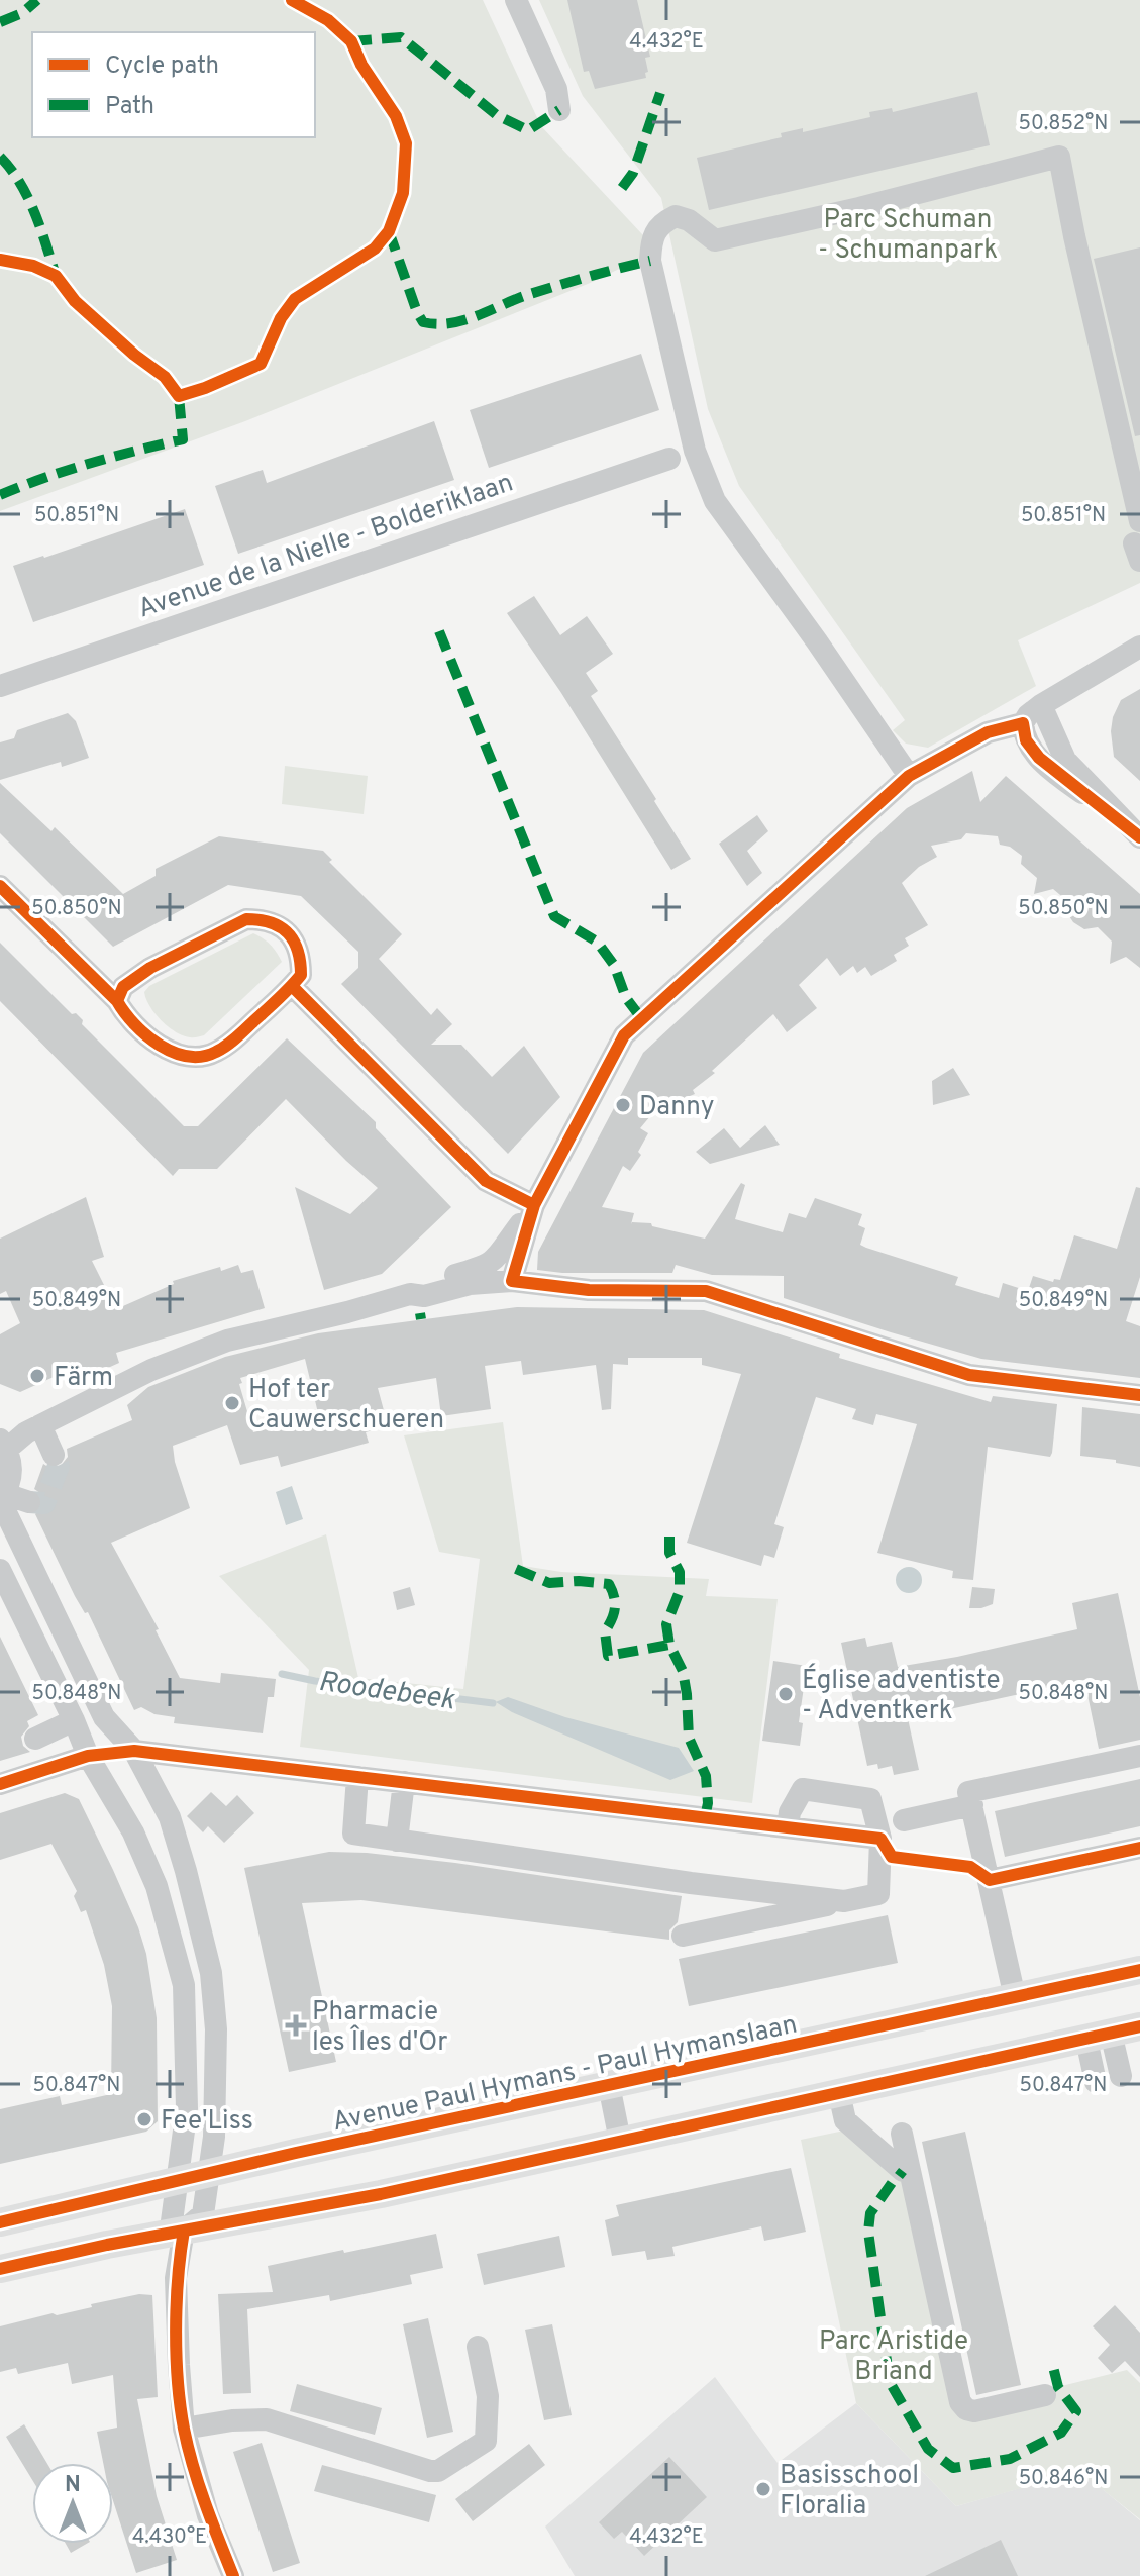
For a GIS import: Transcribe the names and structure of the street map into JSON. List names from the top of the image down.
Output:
{
  "streets": {
    "main road": ["Avenue Paul Hymans - Paul Hymanslaan"],
    "street": ["Avenue de la Nielle - Bolderiklaan"]
  },
  "water": ["Roodebeek"],
  "parks": ["Parc Schuman - Schumanpark", "Parc Aristide Briand"],
  "places": {
    "other": [
      "Danny",
      "Färm",
      "Hof ter Cauwerschueren",
      "Église adventiste - Adventkerk",
      "Fee'Liss",
      "Basisschool Floralia"
    ],
    "health": ["Pharmacie les Îles d'Or"]
  },
  "legend": ["Cycle path", "Path"],
  "north": "top",
  "coordinates": [
    "4.432°E",
    "50.852°N",
    "50.851°N",
    "50.850°N",
    "50.849°N",
    "50.848°N",
    "50.847°N",
    "50.846°N",
    "4.430°E"
  ]
}
